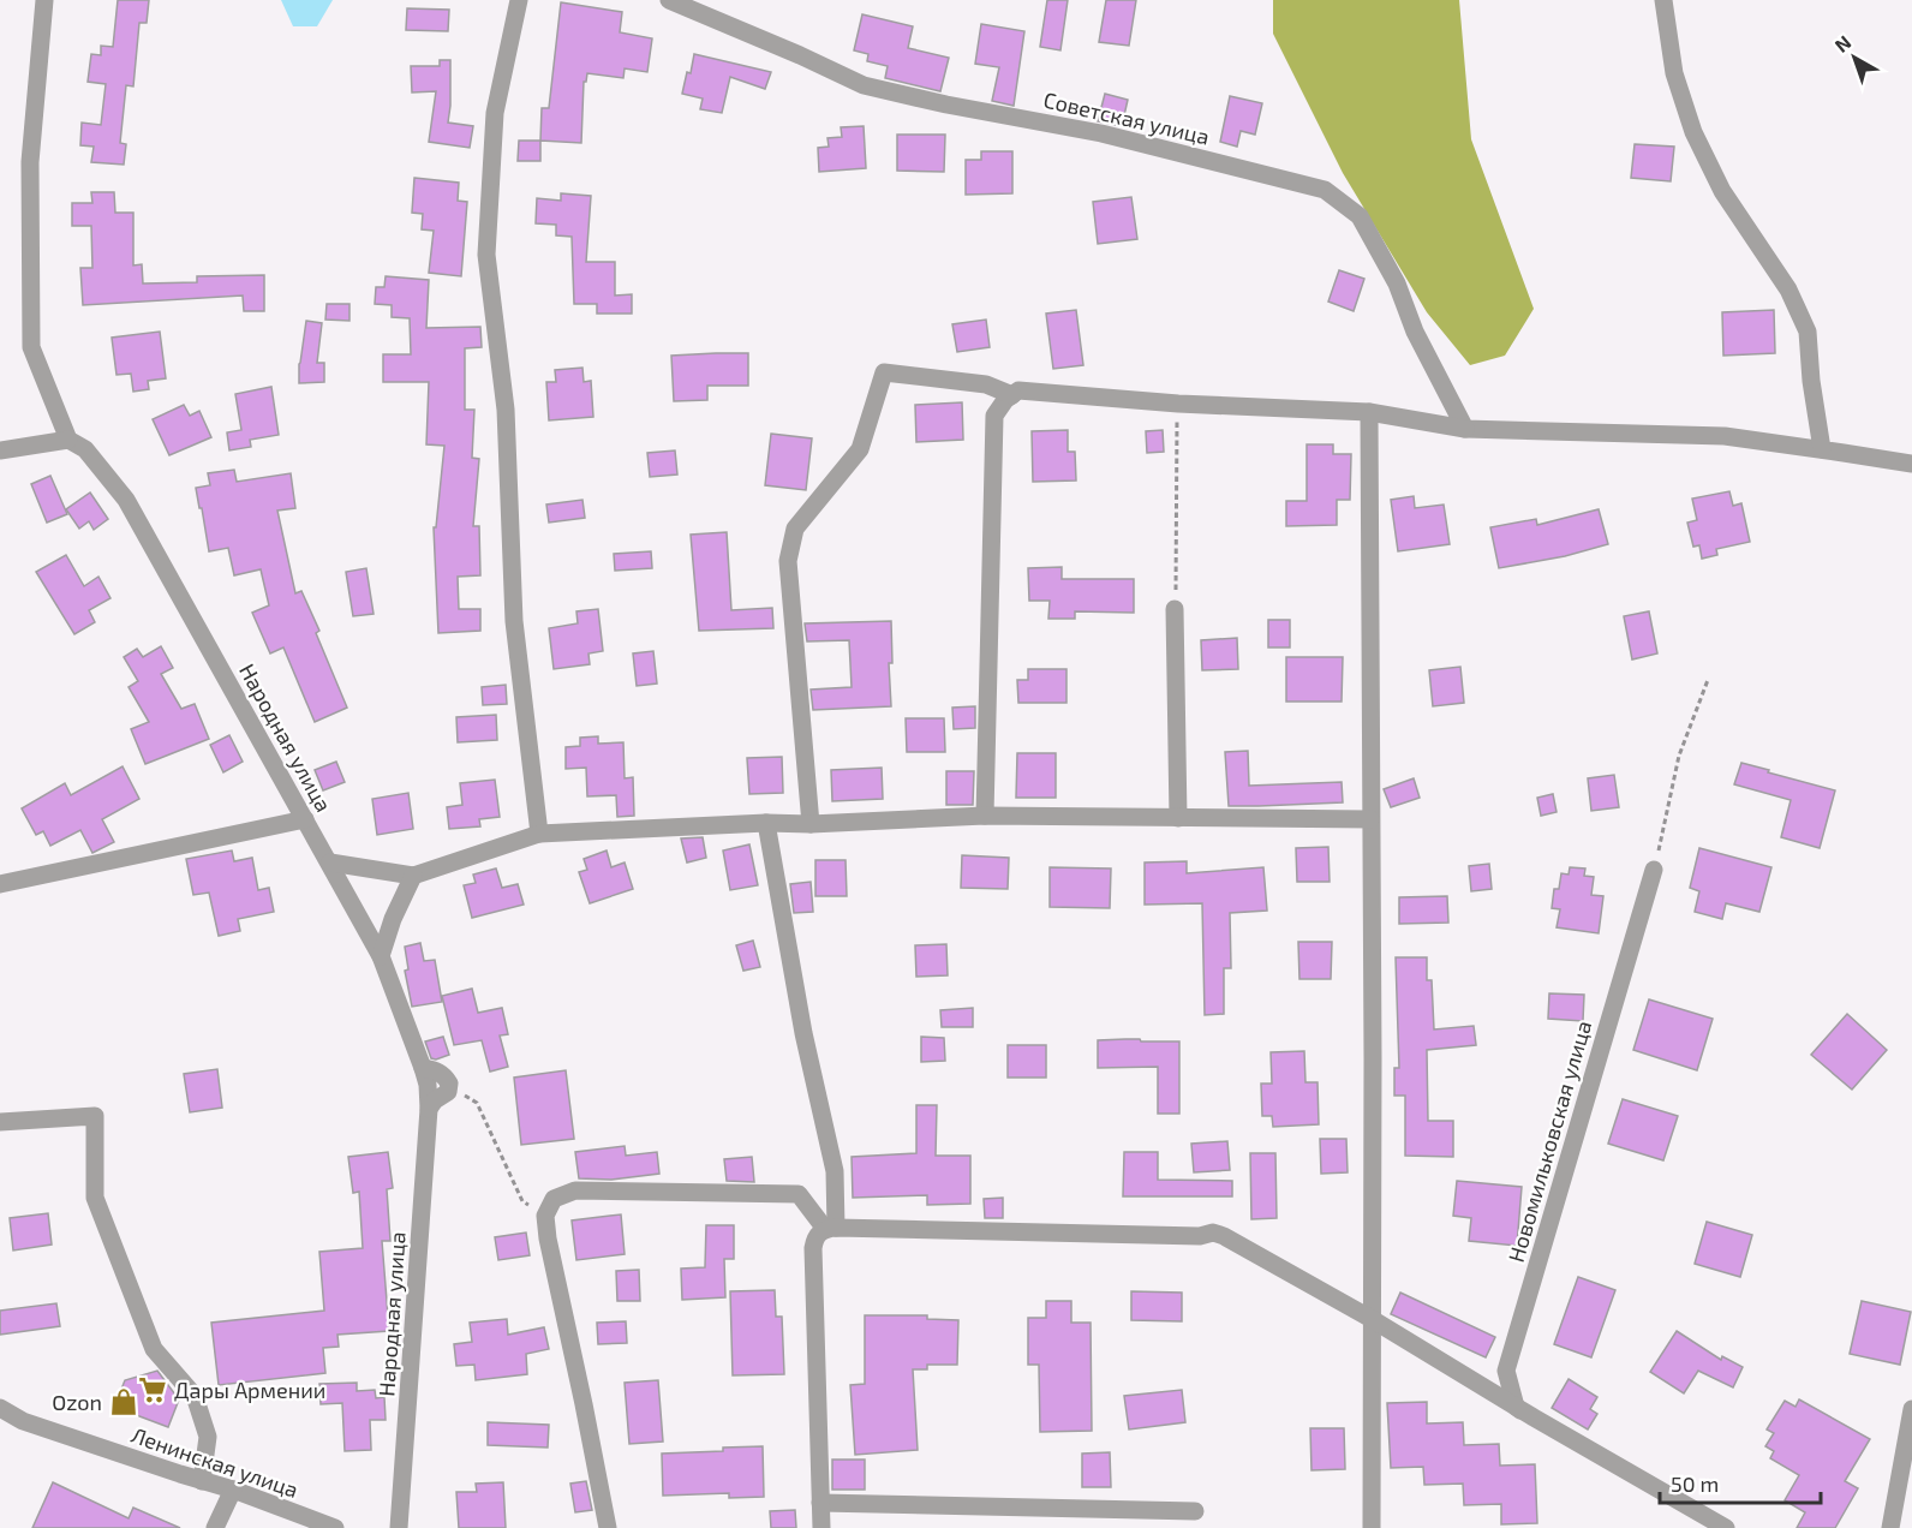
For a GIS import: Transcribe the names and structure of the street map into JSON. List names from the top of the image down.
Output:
{
  "streets": {
    "street": [
      "Советская улица",
      "Народная улица",
      "Новомильковская улица",
      "Ленинская улица"
    ]
  },
  "places": {
    "supermarket": ["Дары Армении"],
    "shop": ["Ozon"]
  },
  "scale_bar": "50 m",
  "north": "top left"
}
